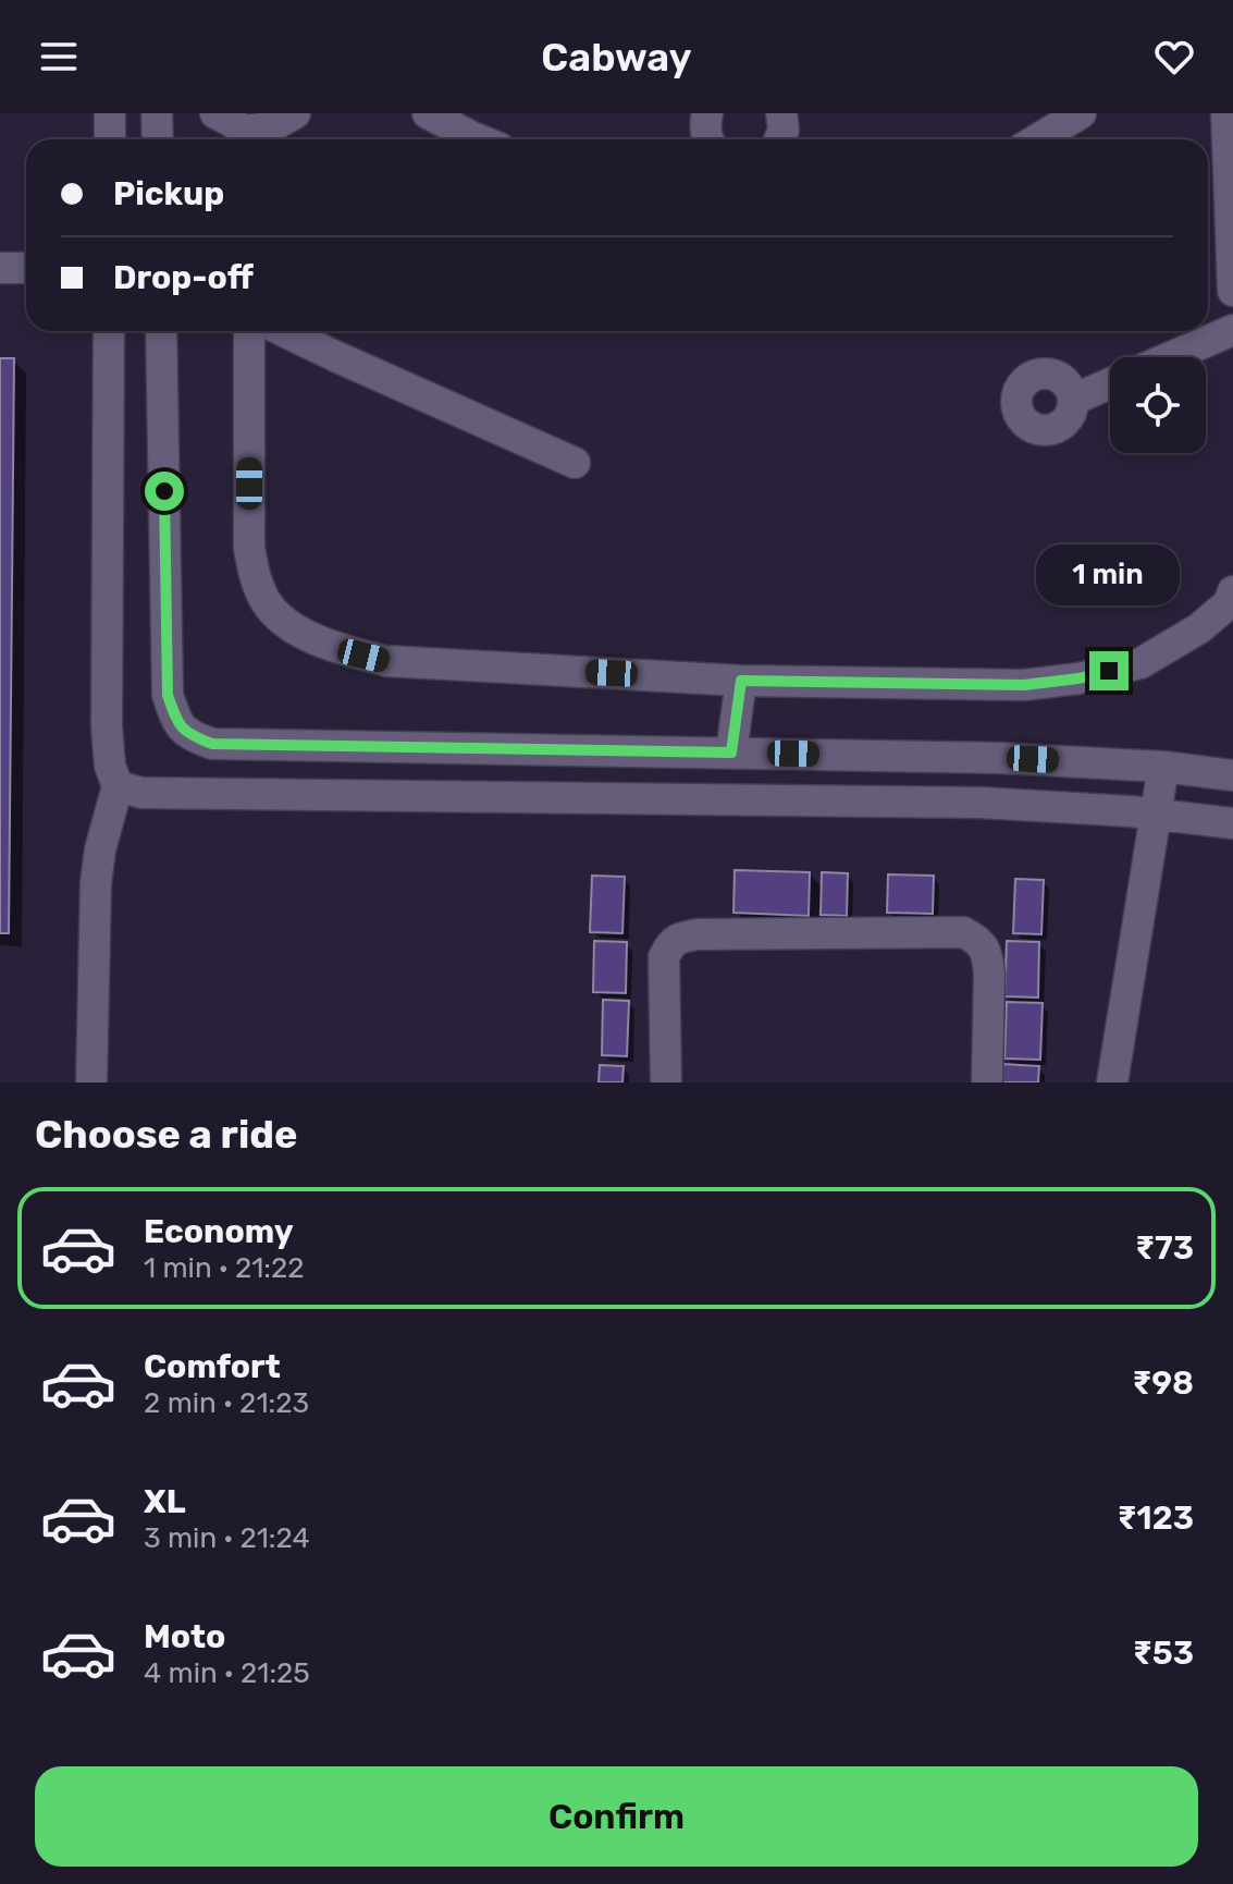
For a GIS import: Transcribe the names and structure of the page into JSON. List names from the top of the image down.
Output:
{
  "page": {
    "header": "Cabway",
    "banner": ["Pickup", "Drop-off"],
    "bubble": "1 min",
    "heading": "Choose a ride",
    "list": [
      {
        "name": "Economy",
        "note": "1 min · 21:22",
        "value": "₹73"
      },
      {
        "name": "Comfort",
        "note": "2 min · 21:23",
        "value": "₹98"
      },
      {
        "name": "XL",
        "note": "3 min · 21:24",
        "value": "₹123"
      },
      {
        "name": "Moto",
        "note": "4 min · 21:25",
        "value": "₹53"
      }
    ],
    "buttons": "Confirm"
  }
}
